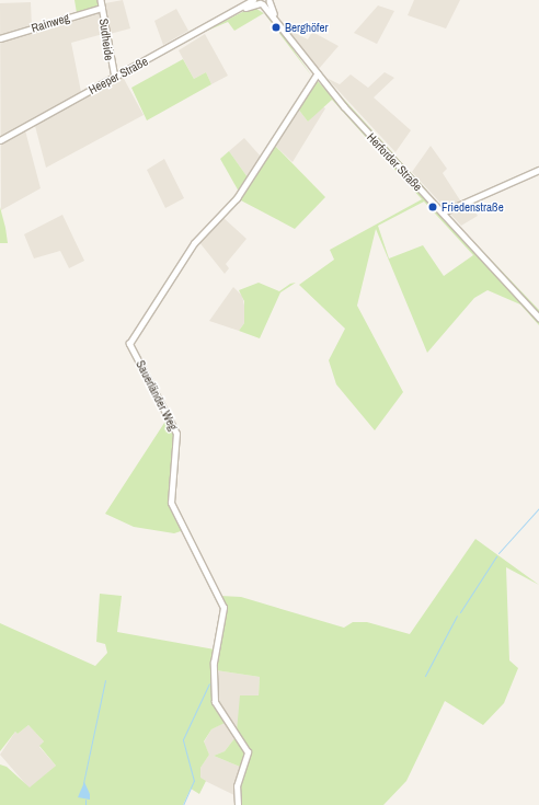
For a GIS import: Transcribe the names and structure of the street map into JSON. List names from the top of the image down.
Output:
{
  "streets": {
    "street": [
      "Rainweg",
      "Sudheide",
      "Heeper Straße",
      "Herforder Straße",
      "Sauerländer Weg"
    ]
  },
  "crossings": [
    ["Rainweg", "Sudheide"],
    ["Sudheide", "Heeper Straße"],
    ["Heeper Straße", "Herforder Straße"],
    ["Herforder Straße", "Sauerländer Weg"]
  ],
  "places": ["Berghöfer", "Friedenstraße"]
}
